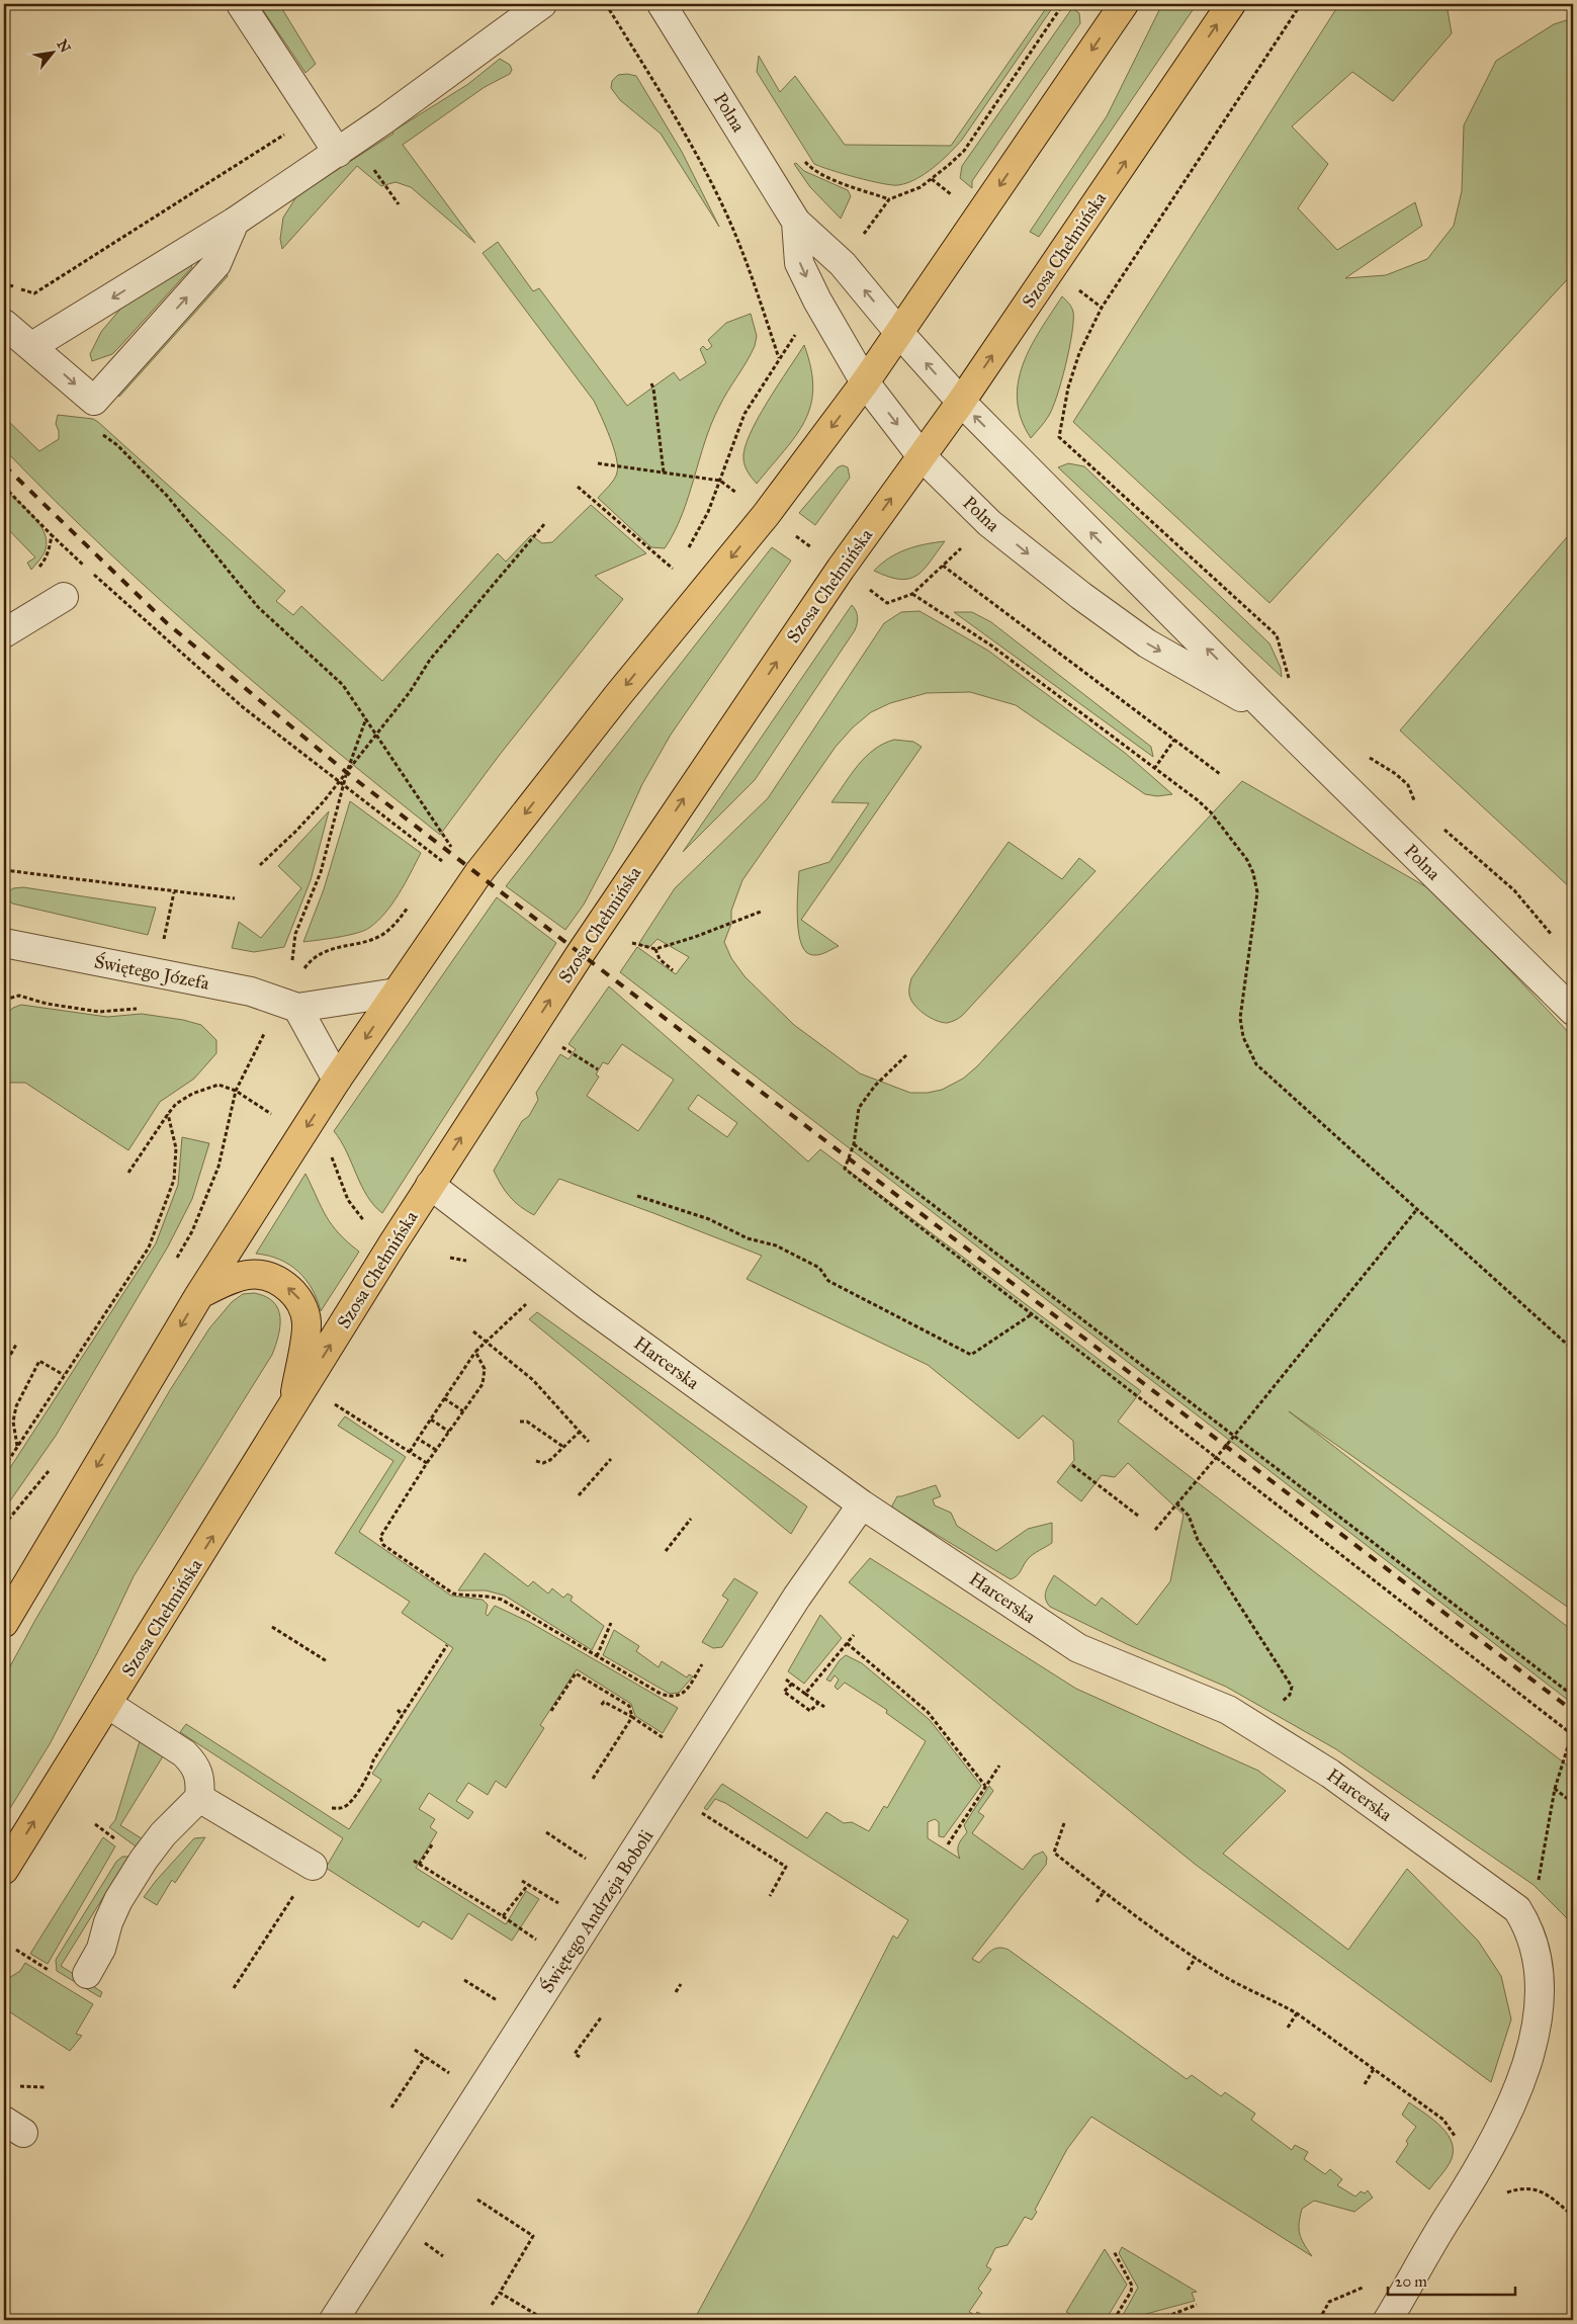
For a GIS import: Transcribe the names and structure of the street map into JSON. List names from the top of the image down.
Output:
{
  "streets": {
    "main road": ["Szosa Chełmińska"],
    "street": [
      "Polna",
      "Świętego Józefa",
      "Harcerska",
      "Świętego Andrzeja Boboli"
    ]
  },
  "crossings": [
    ["Polna", "Szosa Chełmińska"],
    ["Szosa Chełmińska", "Harcerska"],
    ["Harcerska", "Świętego Andrzeja Boboli"]
  ],
  "scale_bar": "20 m",
  "north": "top right"
}
